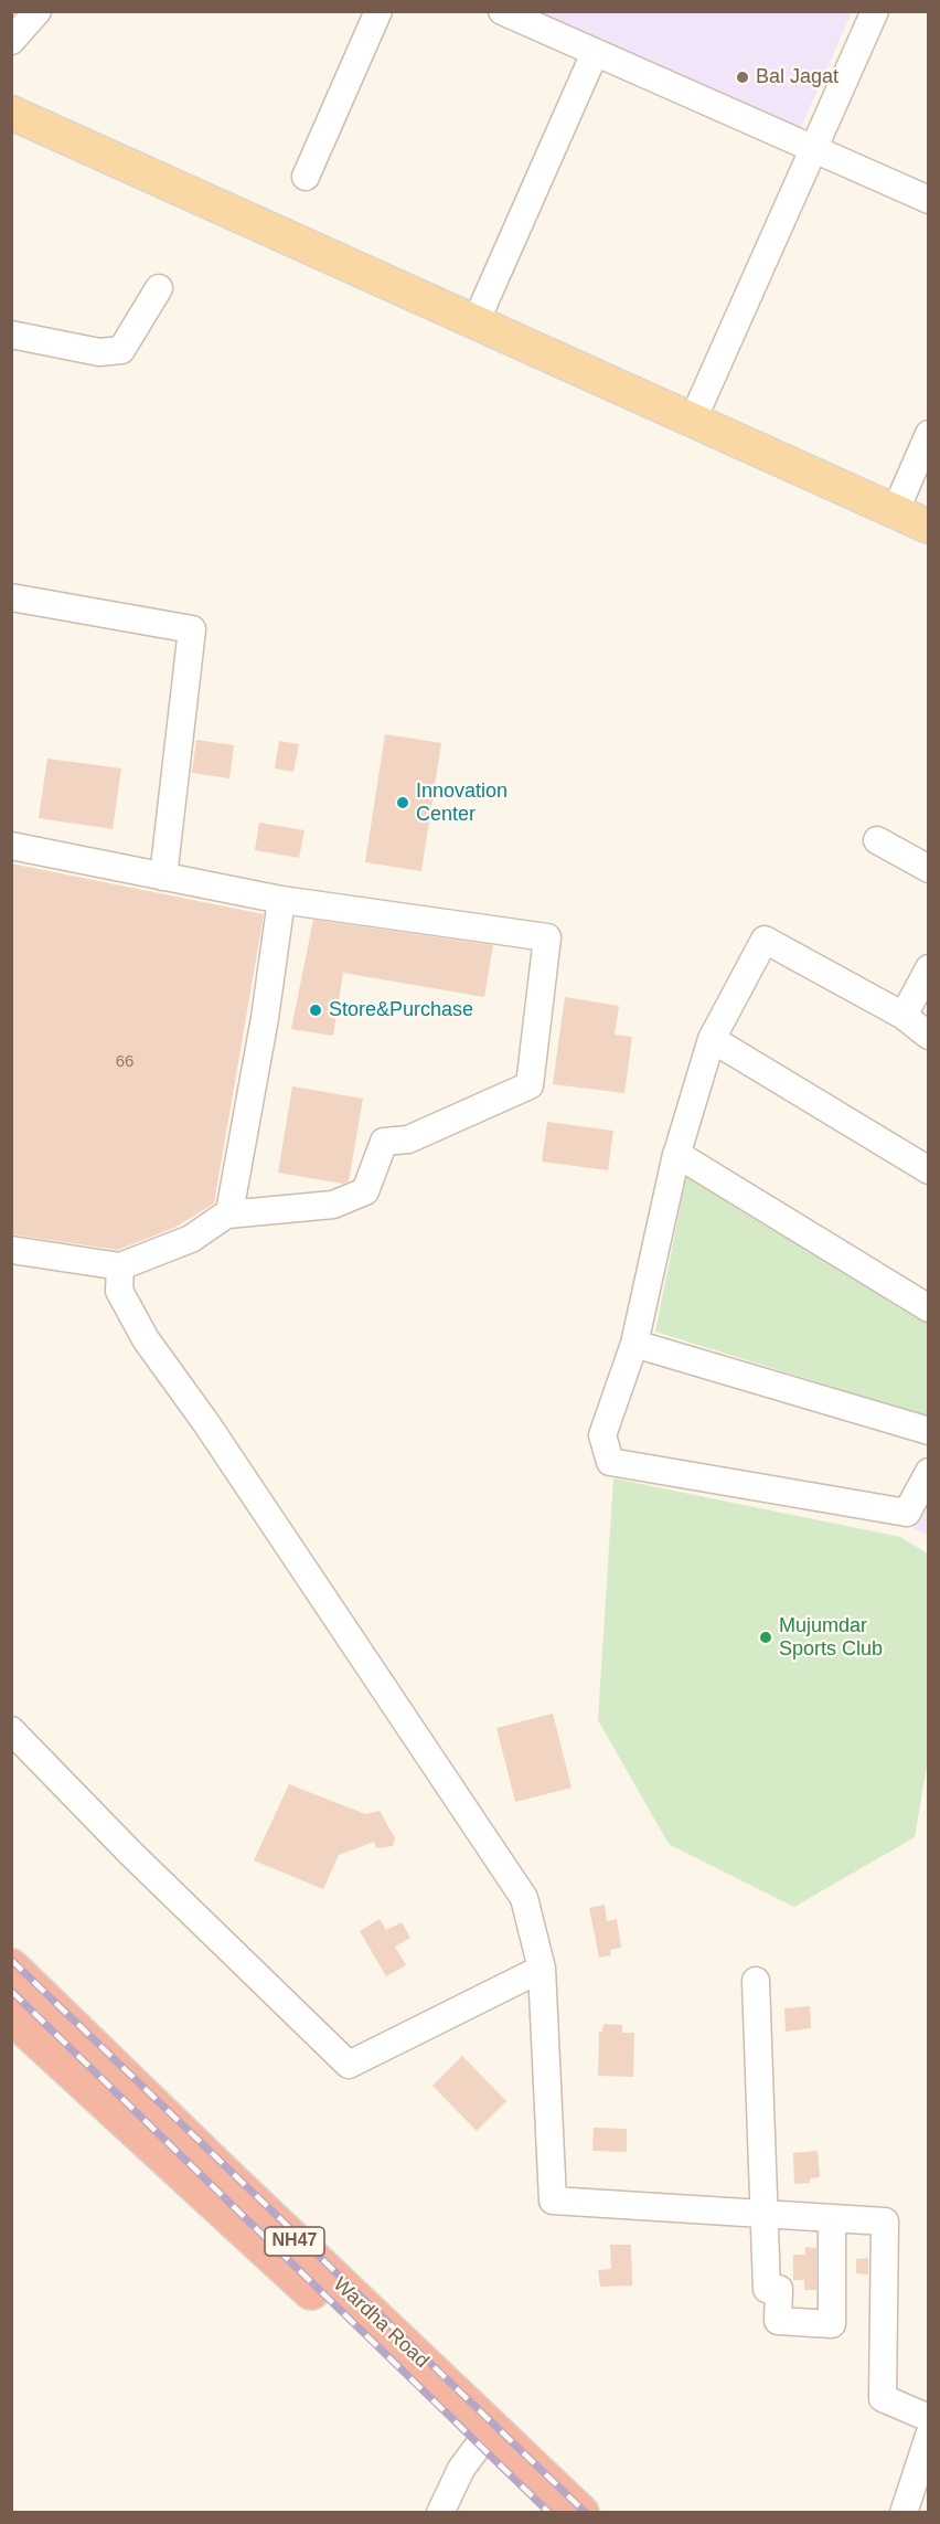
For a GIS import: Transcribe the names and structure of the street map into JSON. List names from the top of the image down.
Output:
{
  "streets": {
    "highway": ["NH47", "Wardha Road"]
  },
  "places": [
    "Bal Jagat",
    "Innovation Center",
    "Store&Purchase",
    "Mujumdar Sports Club"
  ],
  "house_numbers": ["66"]
}
